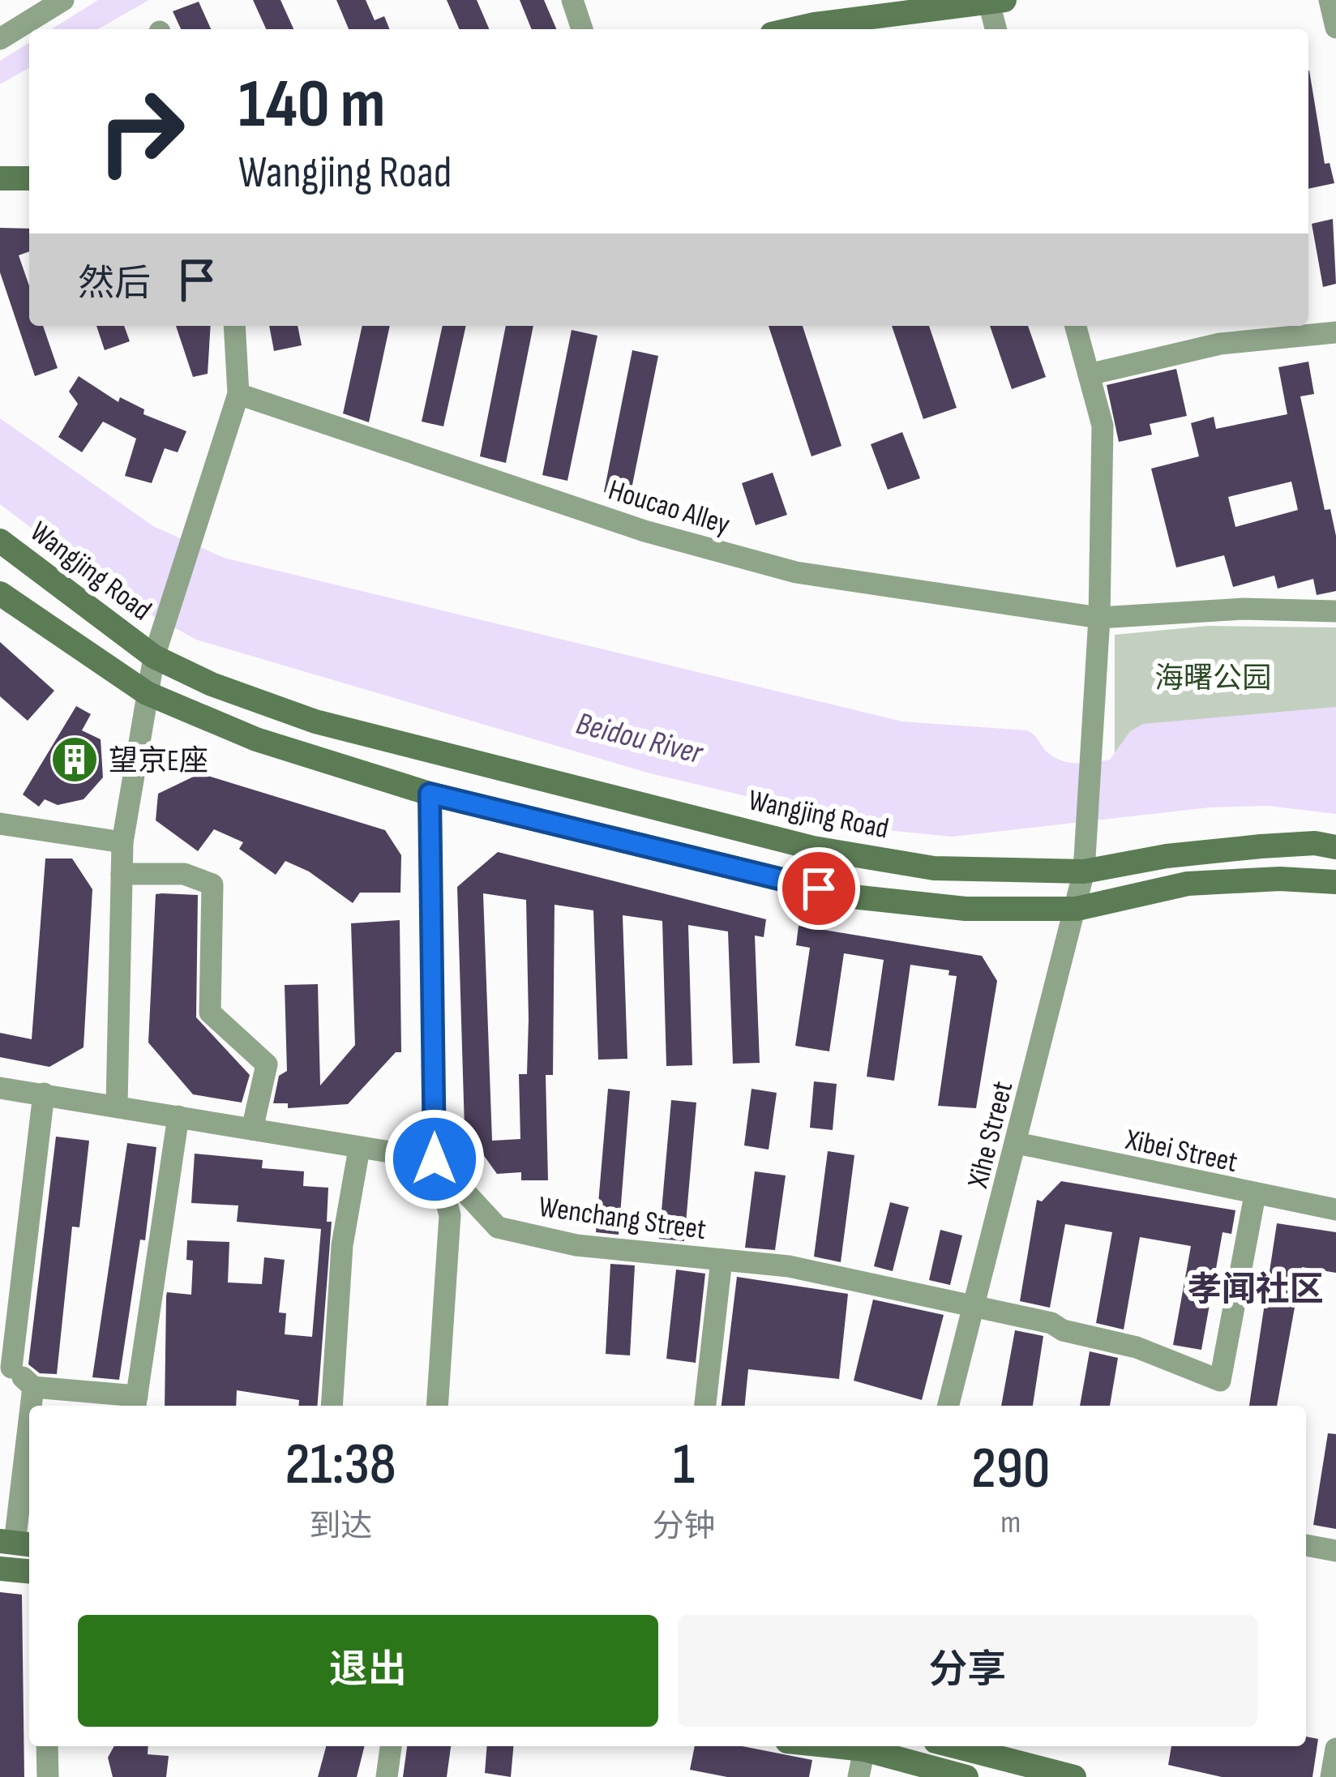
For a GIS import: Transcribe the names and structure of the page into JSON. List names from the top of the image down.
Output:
{
  "streets": {
    "main road": ["Wangjing Road"],
    "street": [
      "Houcao Alley",
      "Xihe Street",
      "Xibei Street",
      "Wenchang Street"
    ]
  },
  "crossings": [
    ["Houcao Alley", "Xihe Street"],
    ["Wangjing Road", "Xihe Street"],
    ["Xihe Street", "Xibei Street"],
    ["Xihe Street", "Wenchang Street"],
    ["Xibei Street", "Wenchang Street"]
  ],
  "districts": ["孝闻社区"],
  "water": ["Beidou River"],
  "parks": ["海曙公园"],
  "places": {
    "building": ["望京E座"]
  },
  "page": {
    "turn": ["140 m", "Wangjing Road"],
    "then": "然后",
    "eta": [
      "21:38",
      "到达",
      "1",
      "分钟",
      "290",
      "m"
    ],
    "buttons": ["退出", "分享"]
  }
}
